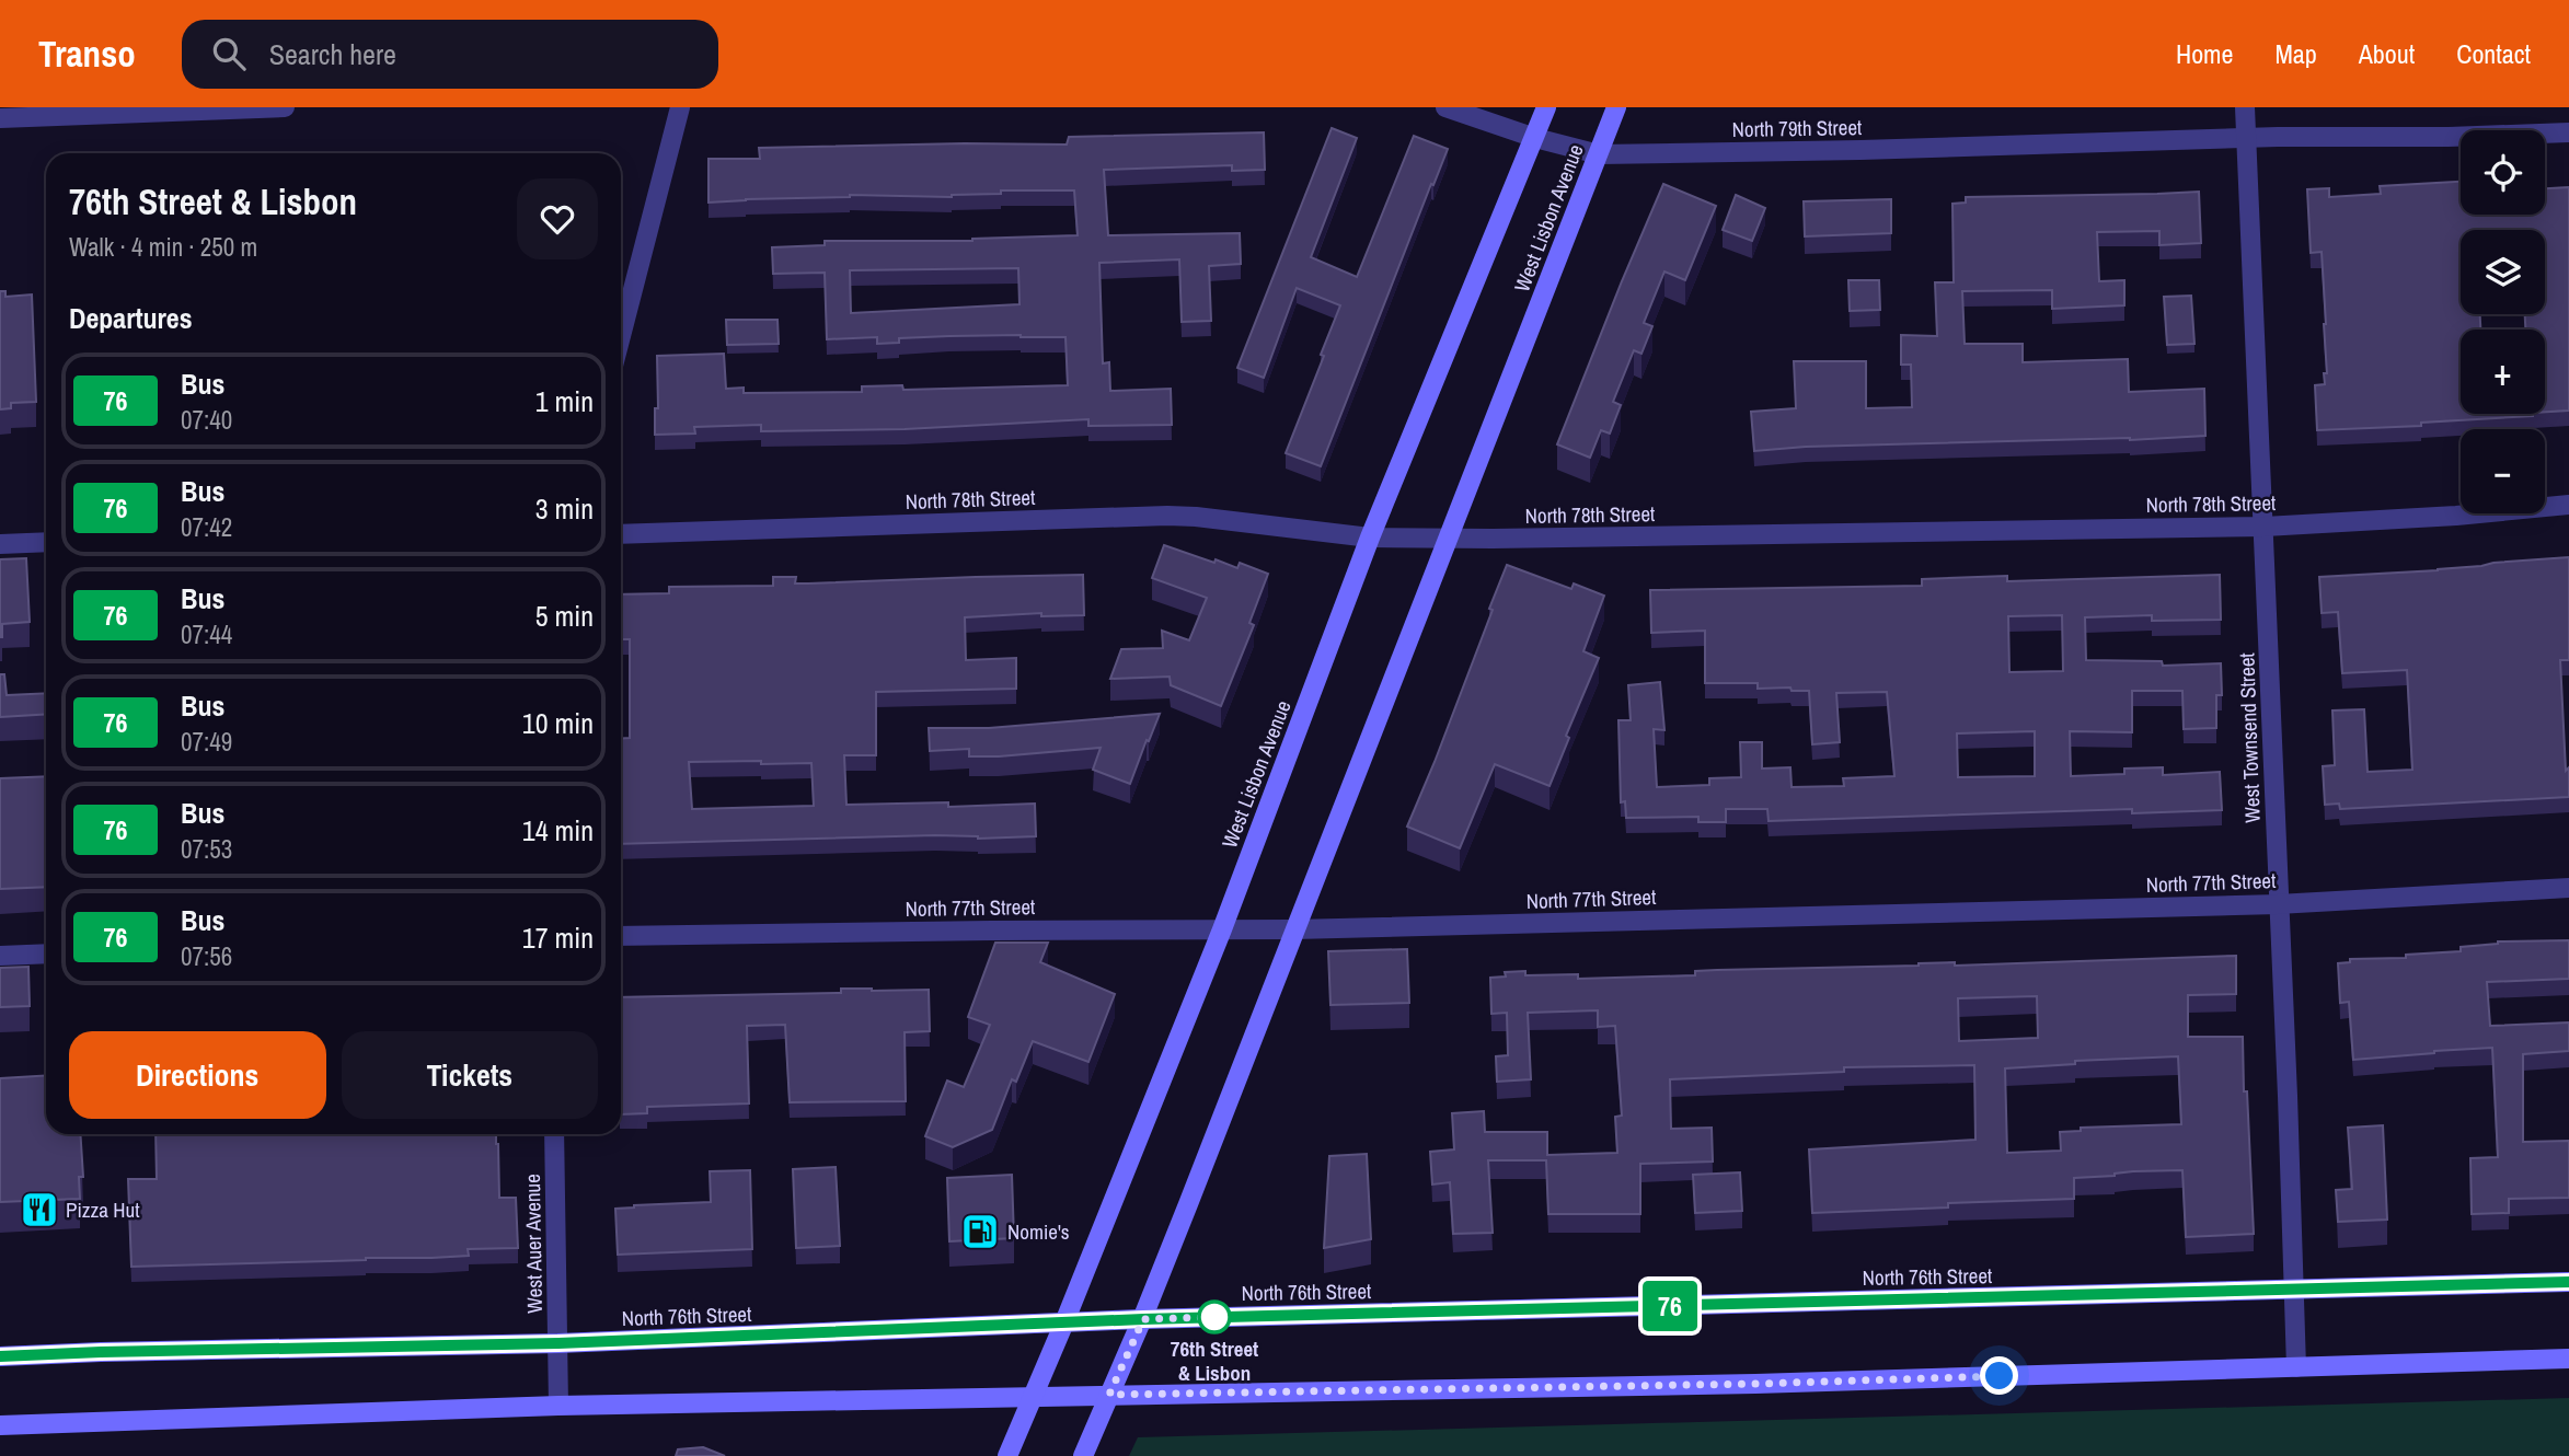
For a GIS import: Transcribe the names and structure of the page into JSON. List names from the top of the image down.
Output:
{
  "streets": {
    "main road": ["West Lisbon Avenue", "North 76th Street"],
    "street": [
      "North 79th Street",
      "North 78th Street",
      "West Townsend Street",
      "North 77th Street",
      "West Auer Avenue"
    ]
  },
  "crossings": [
    ["North 79th Street", "West Lisbon Avenue"],
    ["North 79th Street", "West Townsend Street"],
    ["West Lisbon Avenue", "North 78th Street"],
    ["West Lisbon Avenue", "North 77th Street"],
    ["West Lisbon Avenue", "North 76th Street"],
    ["North 78th Street", "West Townsend Street"],
    ["West Townsend Street", "North 77th Street"],
    ["West Townsend Street", "North 76th Street"],
    ["West Auer Avenue", "North 76th Street"]
  ],
  "places": {
    "restaurant": ["Pizza Hut"],
    "fuel station": ["Nomie's"],
    "other": ["76th Street & Lisbon"]
  },
  "lines": ["bus line 76"],
  "page": {
    "header": "Transo",
    "search": "Search here",
    "nav": [
      "Home",
      "Map",
      "About",
      "Contact"
    ],
    "on_map": "76",
    "map_buttons": ["+", "−"],
    "heading": [
      ["76th Street & Lisbon", "Walk · 4 min · 250 m"],
      "Departures"
    ],
    "list": [
      {
        "mark": "76",
        "name": "Bus",
        "note": "07:40",
        "value": "1 min"
      },
      {
        "mark": "76",
        "name": "Bus",
        "note": "07:42",
        "value": "3 min"
      },
      {
        "mark": "76",
        "name": "Bus",
        "note": "07:44",
        "value": "5 min"
      },
      {
        "mark": "76",
        "name": "Bus",
        "note": "07:49",
        "value": "10 min"
      },
      {
        "mark": "76",
        "name": "Bus",
        "note": "07:53",
        "value": "14 min"
      },
      {
        "mark": "76",
        "name": "Bus",
        "note": "07:56",
        "value": "17 min"
      }
    ],
    "buttons": ["Directions", "Tickets"]
  }
}
